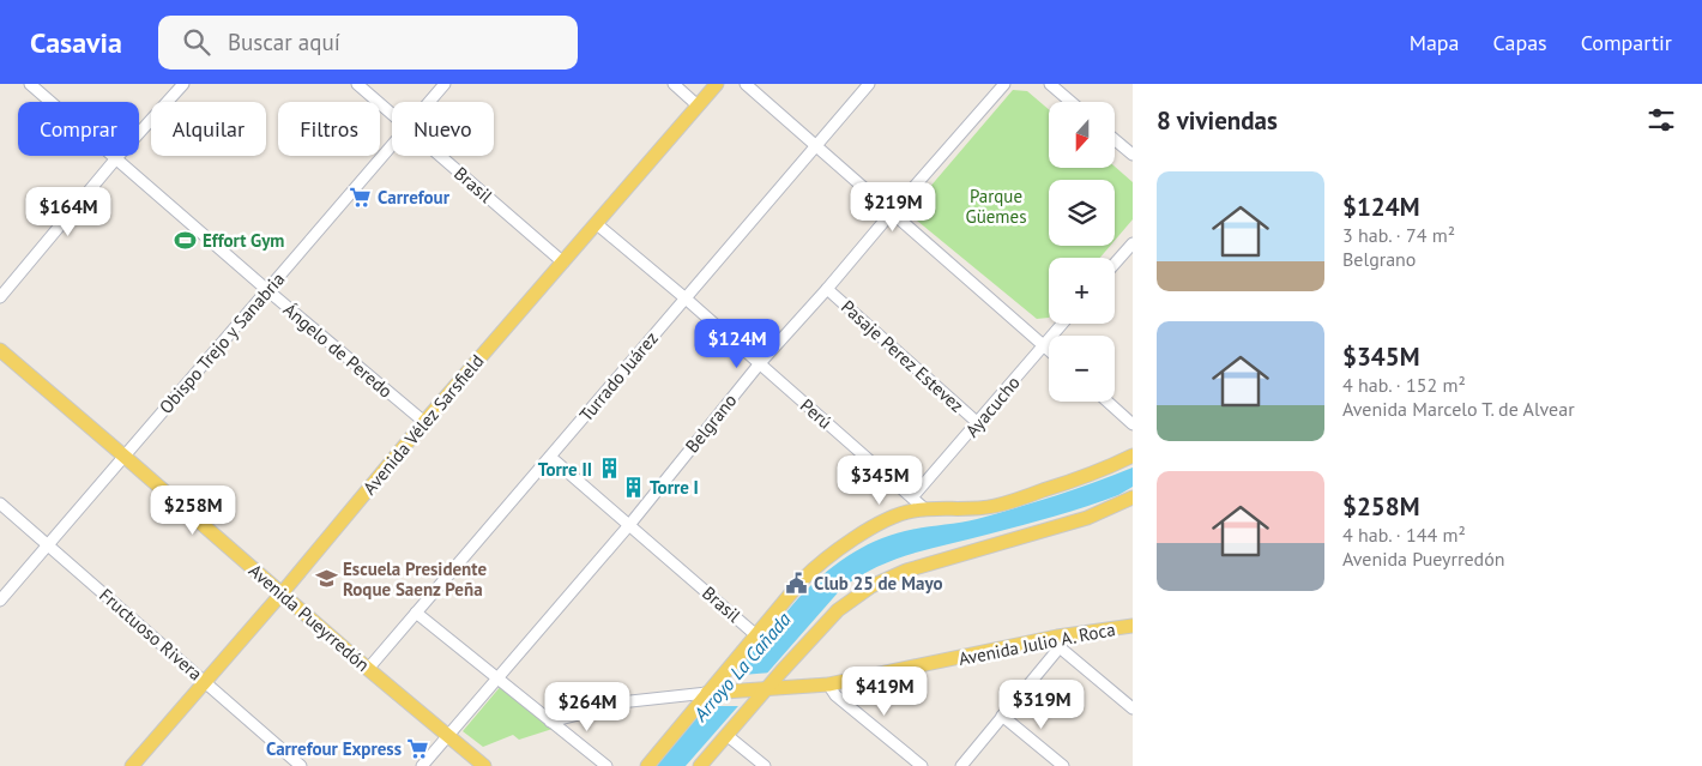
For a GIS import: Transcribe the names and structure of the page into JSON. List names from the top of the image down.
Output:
{
  "streets": {
    "main road": ["Avenida Vélez Sarsfield", "Avenida Pueyrredón", "Avenida Julio A. Roca"],
    "street": [
      "Brasil",
      "Obispo Trejo y Sanabria",
      "Ángelo de Peredo",
      "Pasaje Perez Estevez",
      "Turrado Juárez",
      "Ayacucho",
      "Perú",
      "Belgrano",
      "Fructuoso Rivera"
    ]
  },
  "crossings": [
    ["Brasil", "Turrado Juárez"],
    ["Brasil", "Belgrano"],
    ["Brasil", "Avenida Vélez Sarsfield"],
    ["Obispo Trejo y Sanabria", "Ángelo de Peredo"],
    ["Obispo Trejo y Sanabria", "Avenida Pueyrredón"],
    ["Obispo Trejo y Sanabria", "Fructuoso Rivera"],
    ["Ángelo de Peredo", "Avenida Vélez Sarsfield"],
    ["Pasaje Perez Estevez", "Ayacucho"],
    ["Pasaje Perez Estevez", "Belgrano"],
    ["Turrado Juárez", "Perú"],
    ["Turrado Juárez", "Avenida Pueyrredón"],
    ["Ayacucho", "Perú"],
    ["Perú", "Belgrano"],
    ["Perú", "Avenida Vélez Sarsfield"],
    ["Belgrano", "Avenida Pueyrredón"],
    ["Avenida Vélez Sarsfield", "Avenida Pueyrredón"],
    ["Avenida Vélez Sarsfield", "Fructuoso Rivera"]
  ],
  "water": ["Arroyo La Cañada"],
  "parks": ["Parque Güemes"],
  "places": {
    "supermarket": ["Carrefour", "Carrefour Express"],
    "sports": ["Effort Gym"],
    "building": ["Torre II", "Torre I"],
    "school or university": ["Escuela Presidente Roque Saenz Peña"],
    "public building": ["Club 25 de Mayo"]
  },
  "north": "bottom",
  "page": {
    "header": "Casavia",
    "search": "Buscar aquí",
    "nav": ["Mapa", "Capas", "Compartir"],
    "heading": "8 viviendas",
    "map_buttons": ["+", "−"],
    "chip": [
      "Comprar",
      "Alquilar",
      "Filtros",
      "Nuevo"
    ],
    "list": [
      {
        "name": "$124M",
        "note": "3 hab. · 74 m² · Belgrano"
      },
      {
        "name": "$345M",
        "note": "4 hab. · 152 m² · Avenida Marcelo T. de Alvear"
      },
      {
        "name": "$258M",
        "note": "4 hab. · 144 m² · Avenida Pueyrredón"
      }
    ],
    "price": [
      "$219M",
      "$164M",
      "$124M",
      "$345M",
      "$258M",
      "$419M",
      "$319M",
      "$264M"
    ]
  }
}
